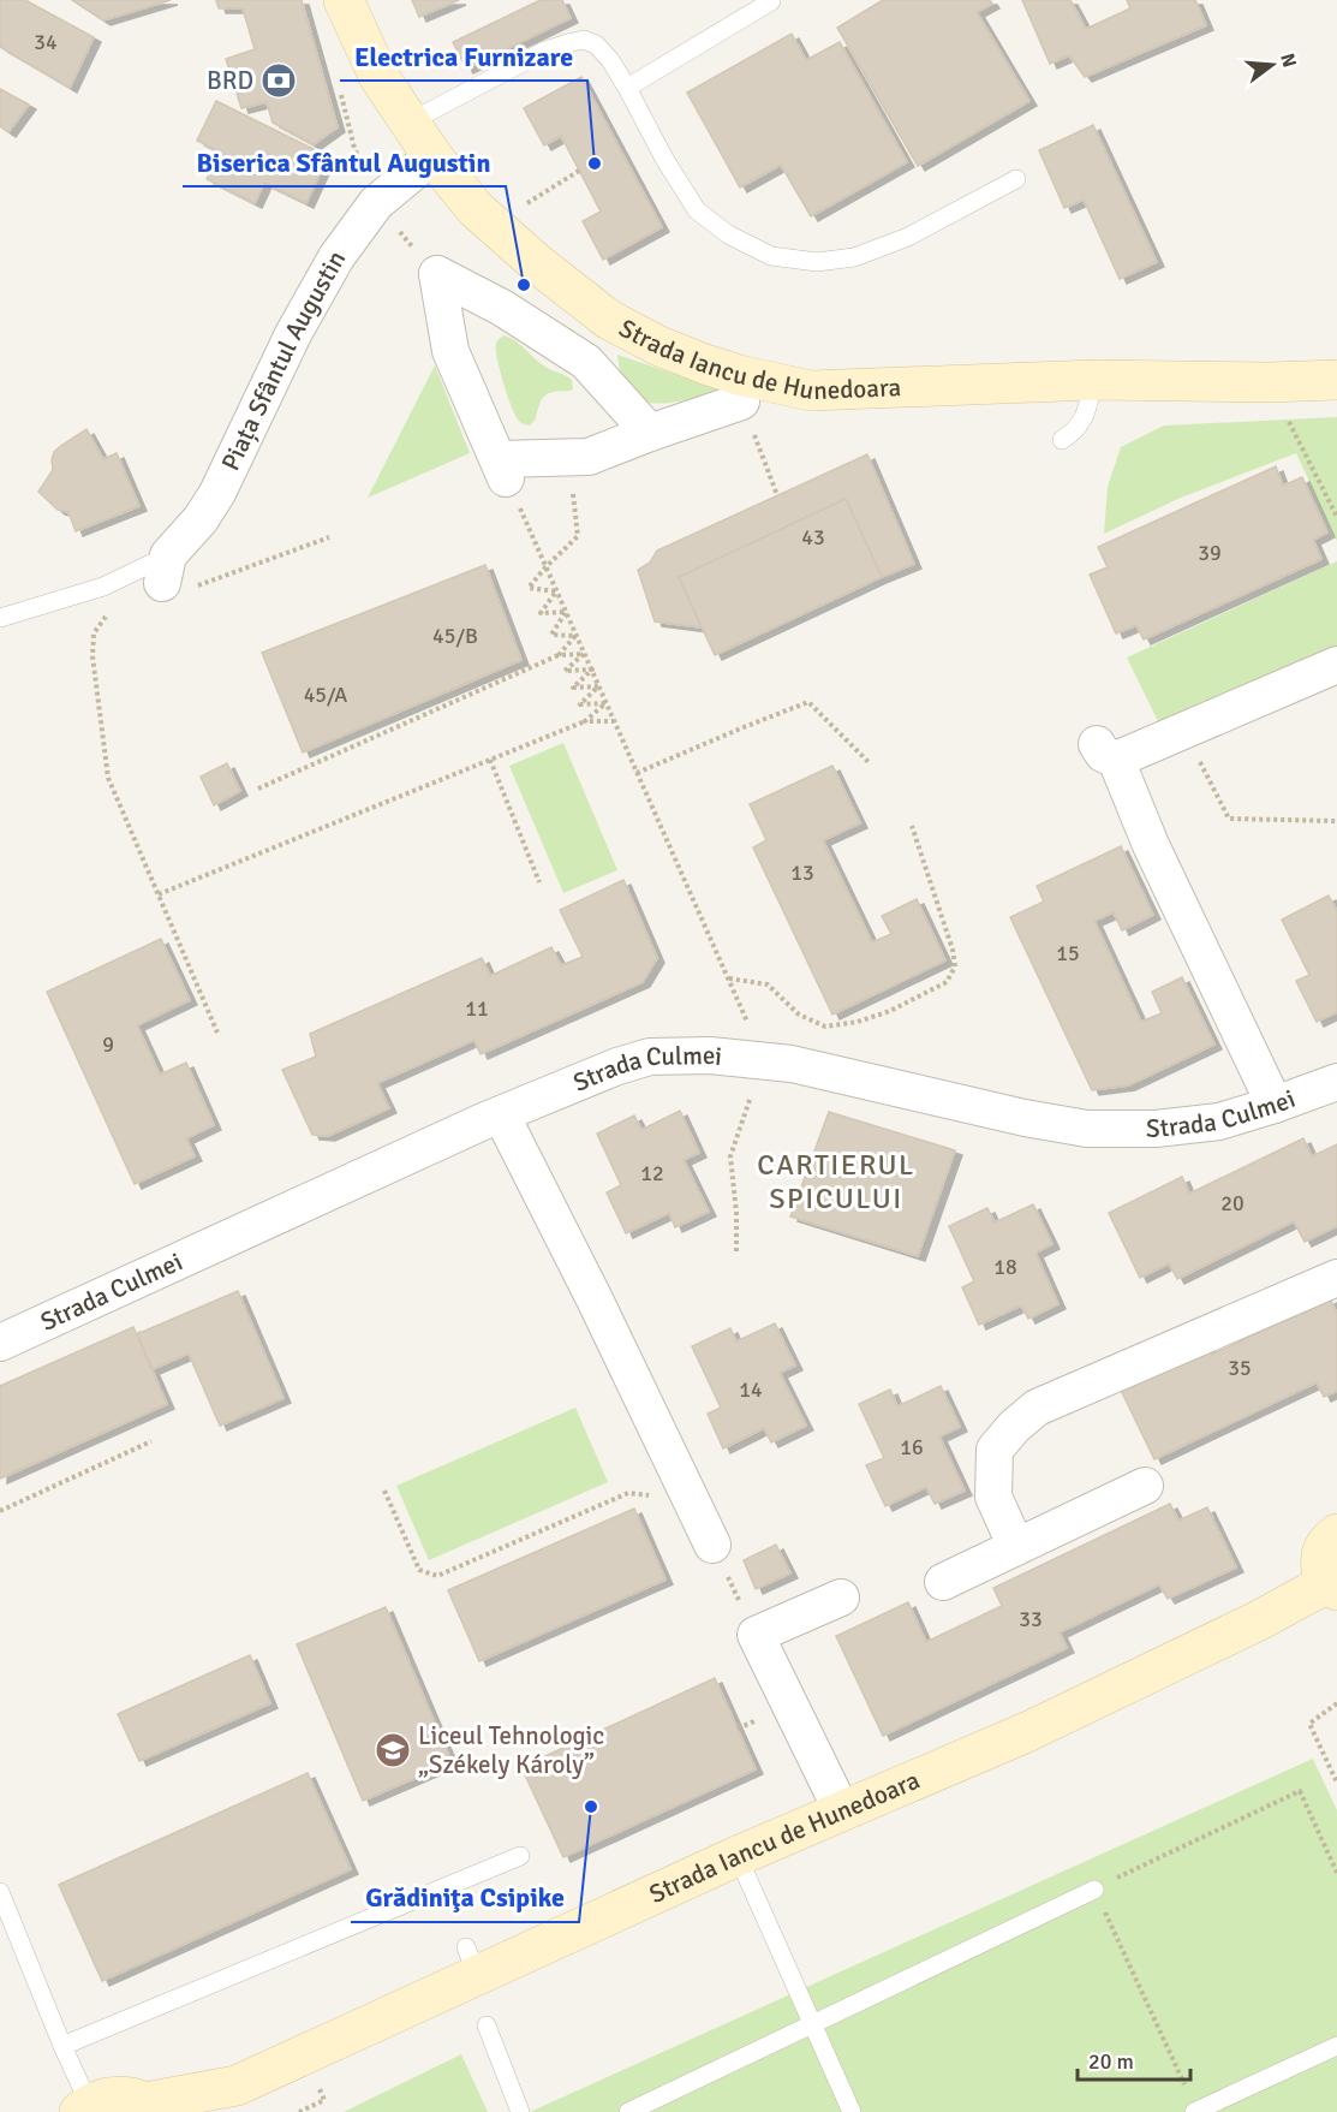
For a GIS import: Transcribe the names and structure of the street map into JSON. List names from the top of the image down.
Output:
{
  "streets": {
    "street": ["Strada Iancu de Hunedoara", "Piața Sfântul Augustin", "Strada Culmei"]
  },
  "crossings": [
    ["Strada Iancu de Hunedoara", "Piața Sfântul Augustin"]
  ],
  "districts": ["CARTIERUL SPICULUI"],
  "places": {
    "bank": ["BRD"],
    "other": ["Electrica Furnizare", "Biserica Sfântul Augustin", "Grădiniţa Csipike"],
    "school or university": ["Liceul Tehnologic „Székely Károly”"]
  },
  "house_numbers": [
    "34",
    "43",
    "39",
    "45/B",
    "45/A",
    "13",
    "15",
    "11",
    "9",
    "12",
    "20",
    "18",
    "35",
    "14",
    "16",
    "33"
  ],
  "scale_bar": "20 m",
  "north": "right"
}
